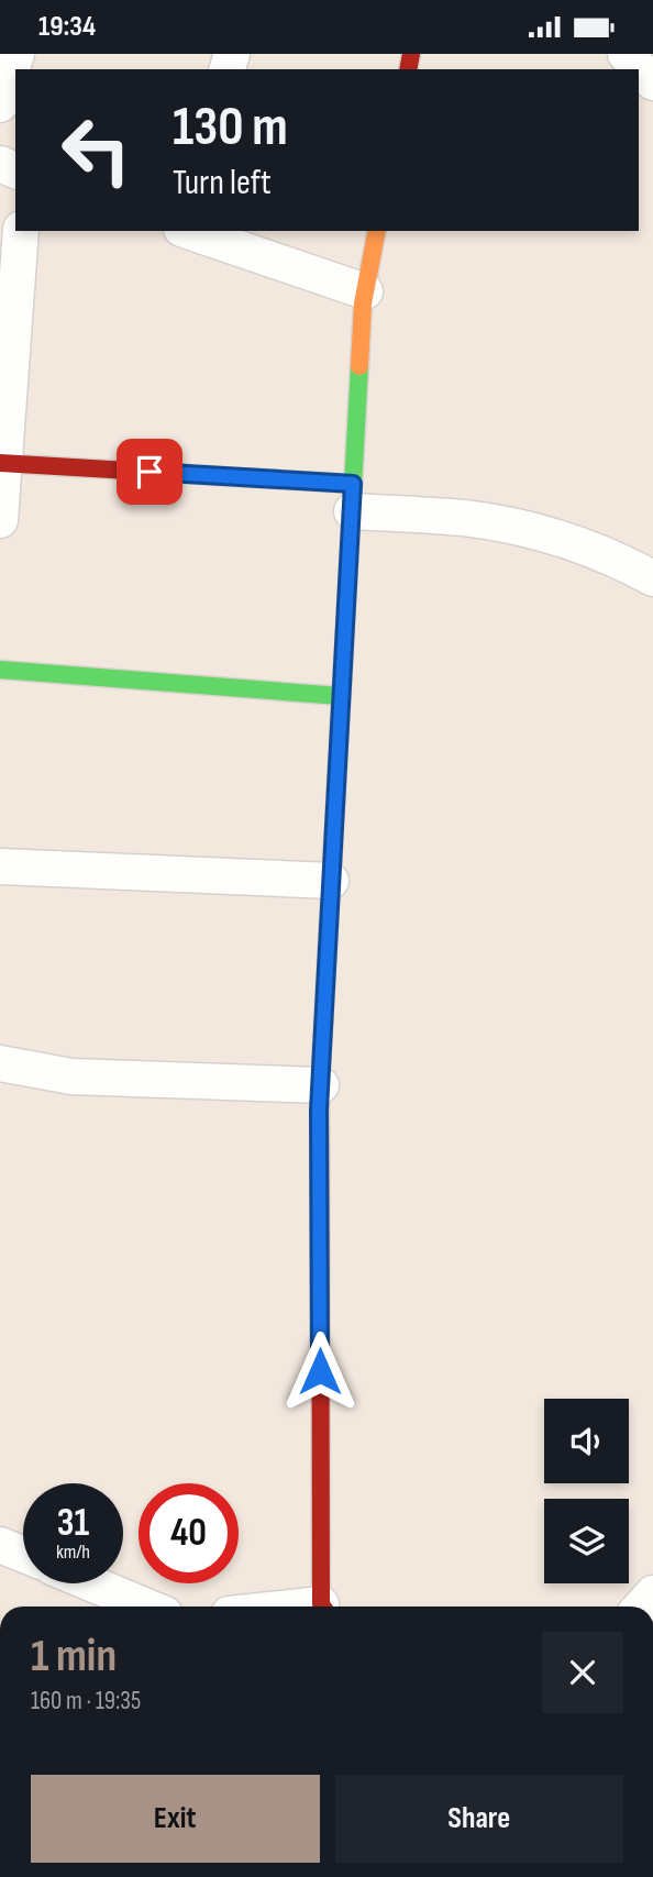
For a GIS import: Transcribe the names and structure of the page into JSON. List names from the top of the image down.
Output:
{
  "page": {
    "status": "19:34",
    "turn": ["130 m", "Turn left"],
    "speed": "31 km/h",
    "limit": "40",
    "heading": ["1 min", "160 m · 19:35"],
    "buttons": ["Exit", "Share"]
  }
}
